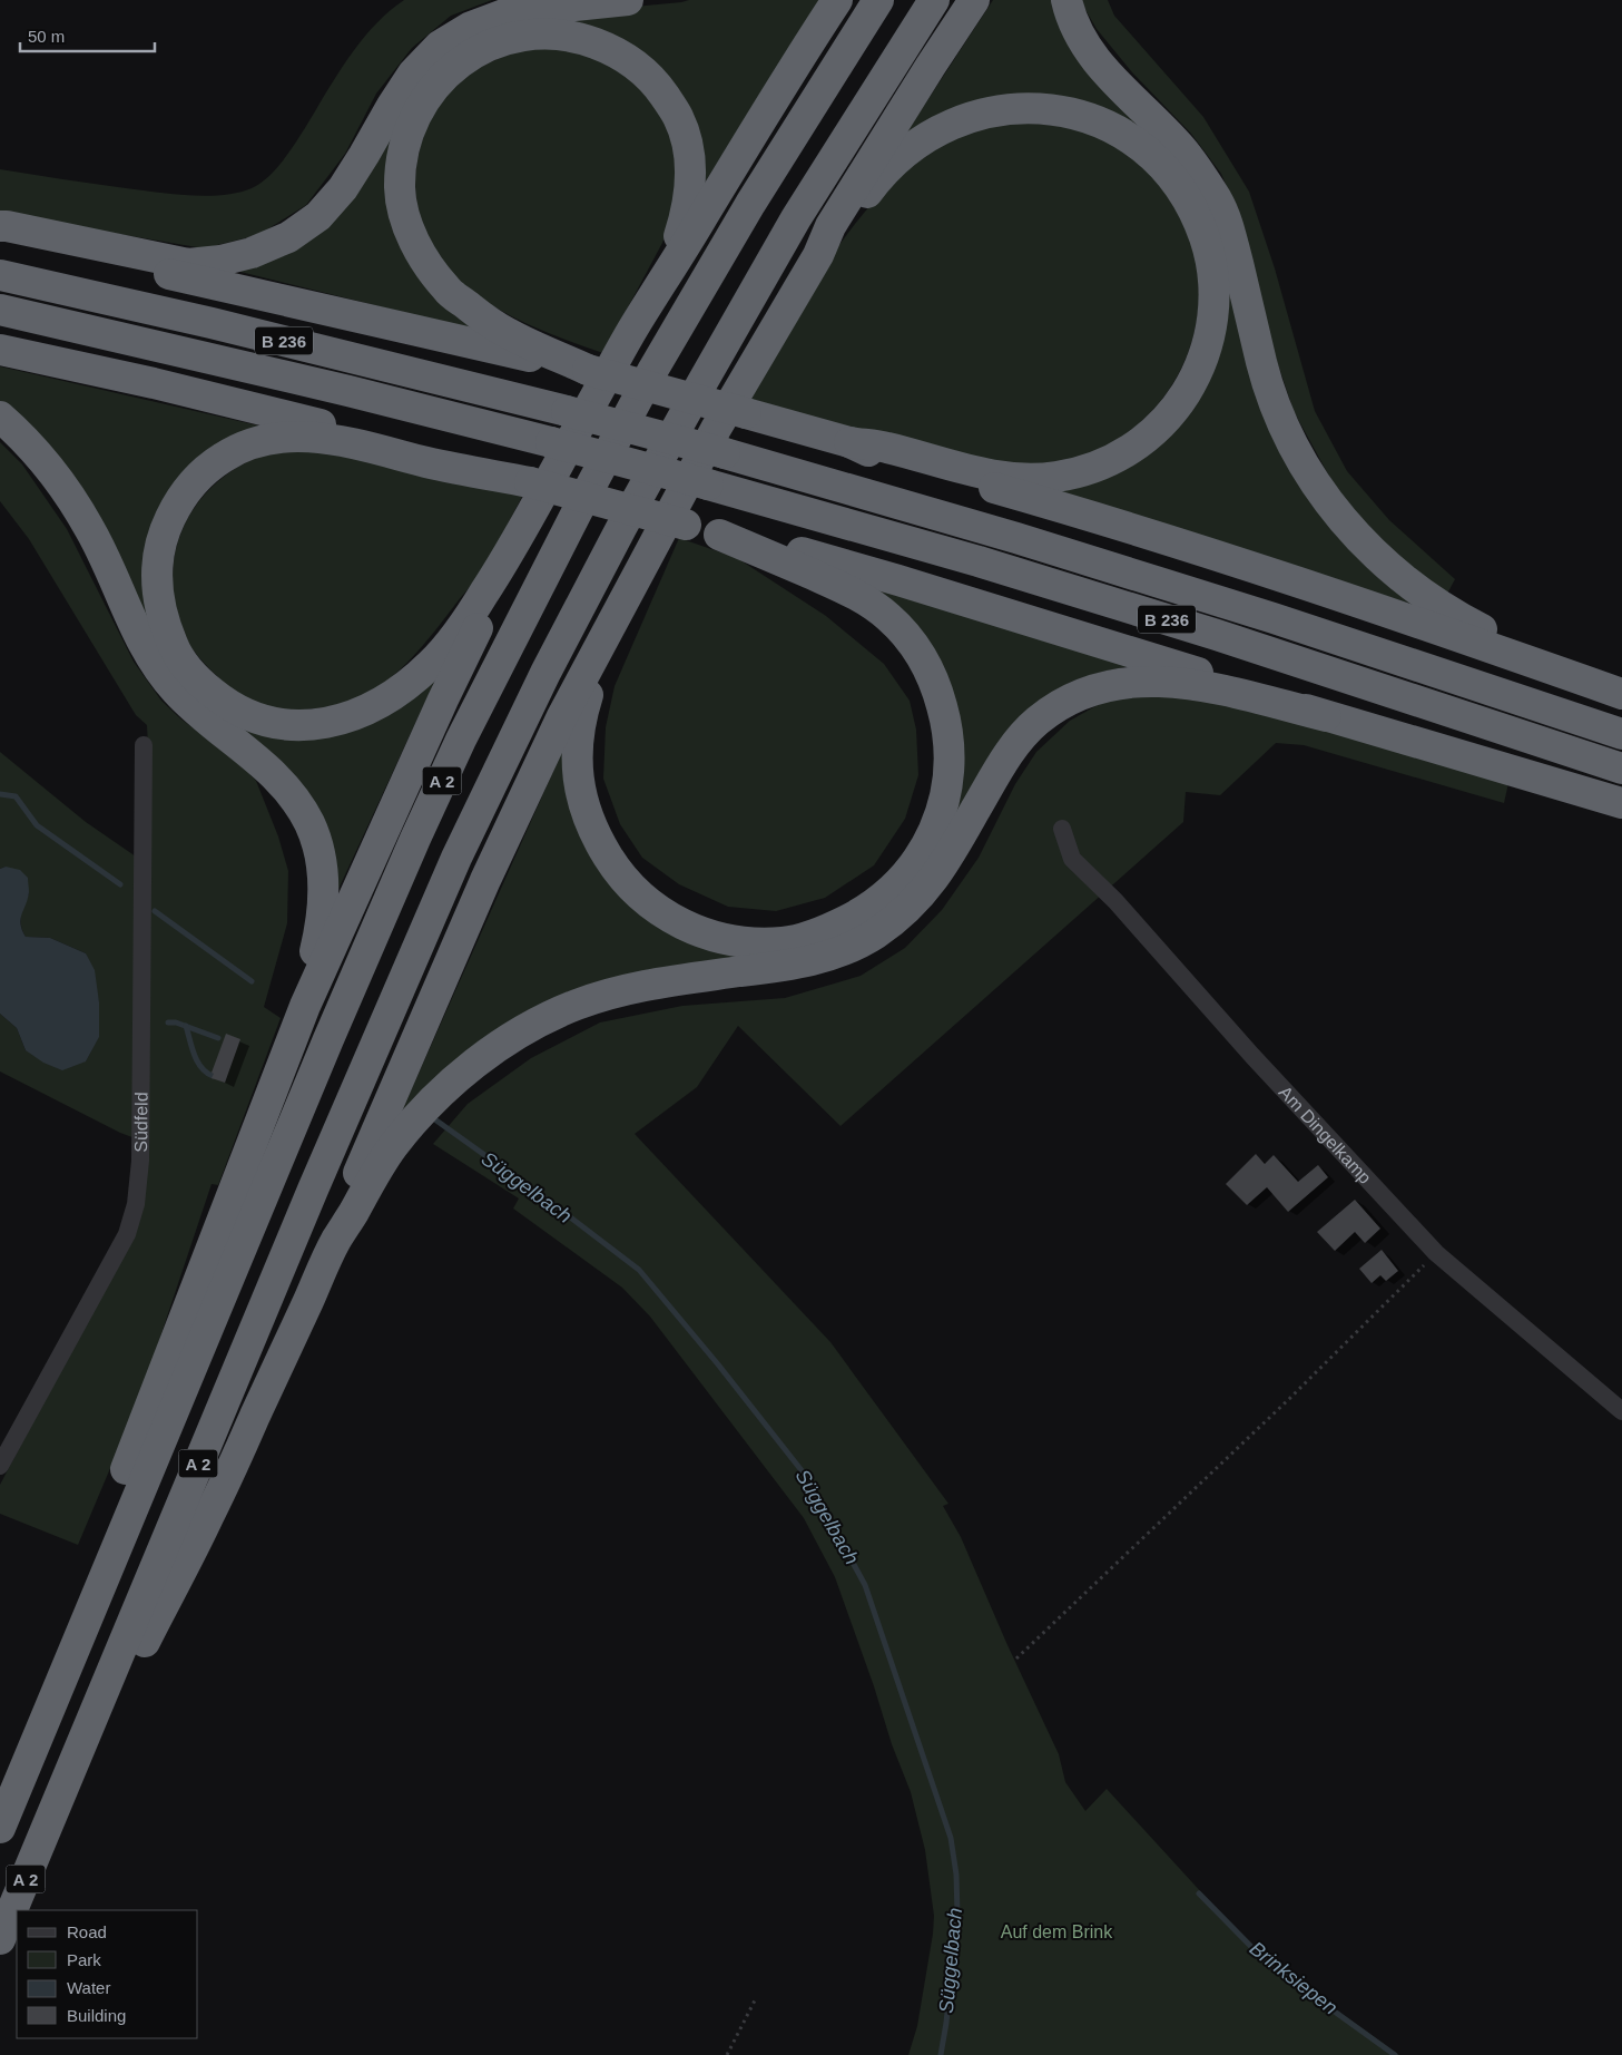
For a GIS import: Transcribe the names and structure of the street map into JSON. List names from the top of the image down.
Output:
{
  "streets": {
    "highway": ["B 236", "A 2"],
    "street": ["Südfeld", "Am Dingelkamp"]
  },
  "water": ["Süggelbach", "Brinksiepen"],
  "parks": ["Auf dem Brink"],
  "legend": [
    "Road",
    "Park",
    "Water",
    "Building"
  ],
  "scale_bar": "50 m"
}
